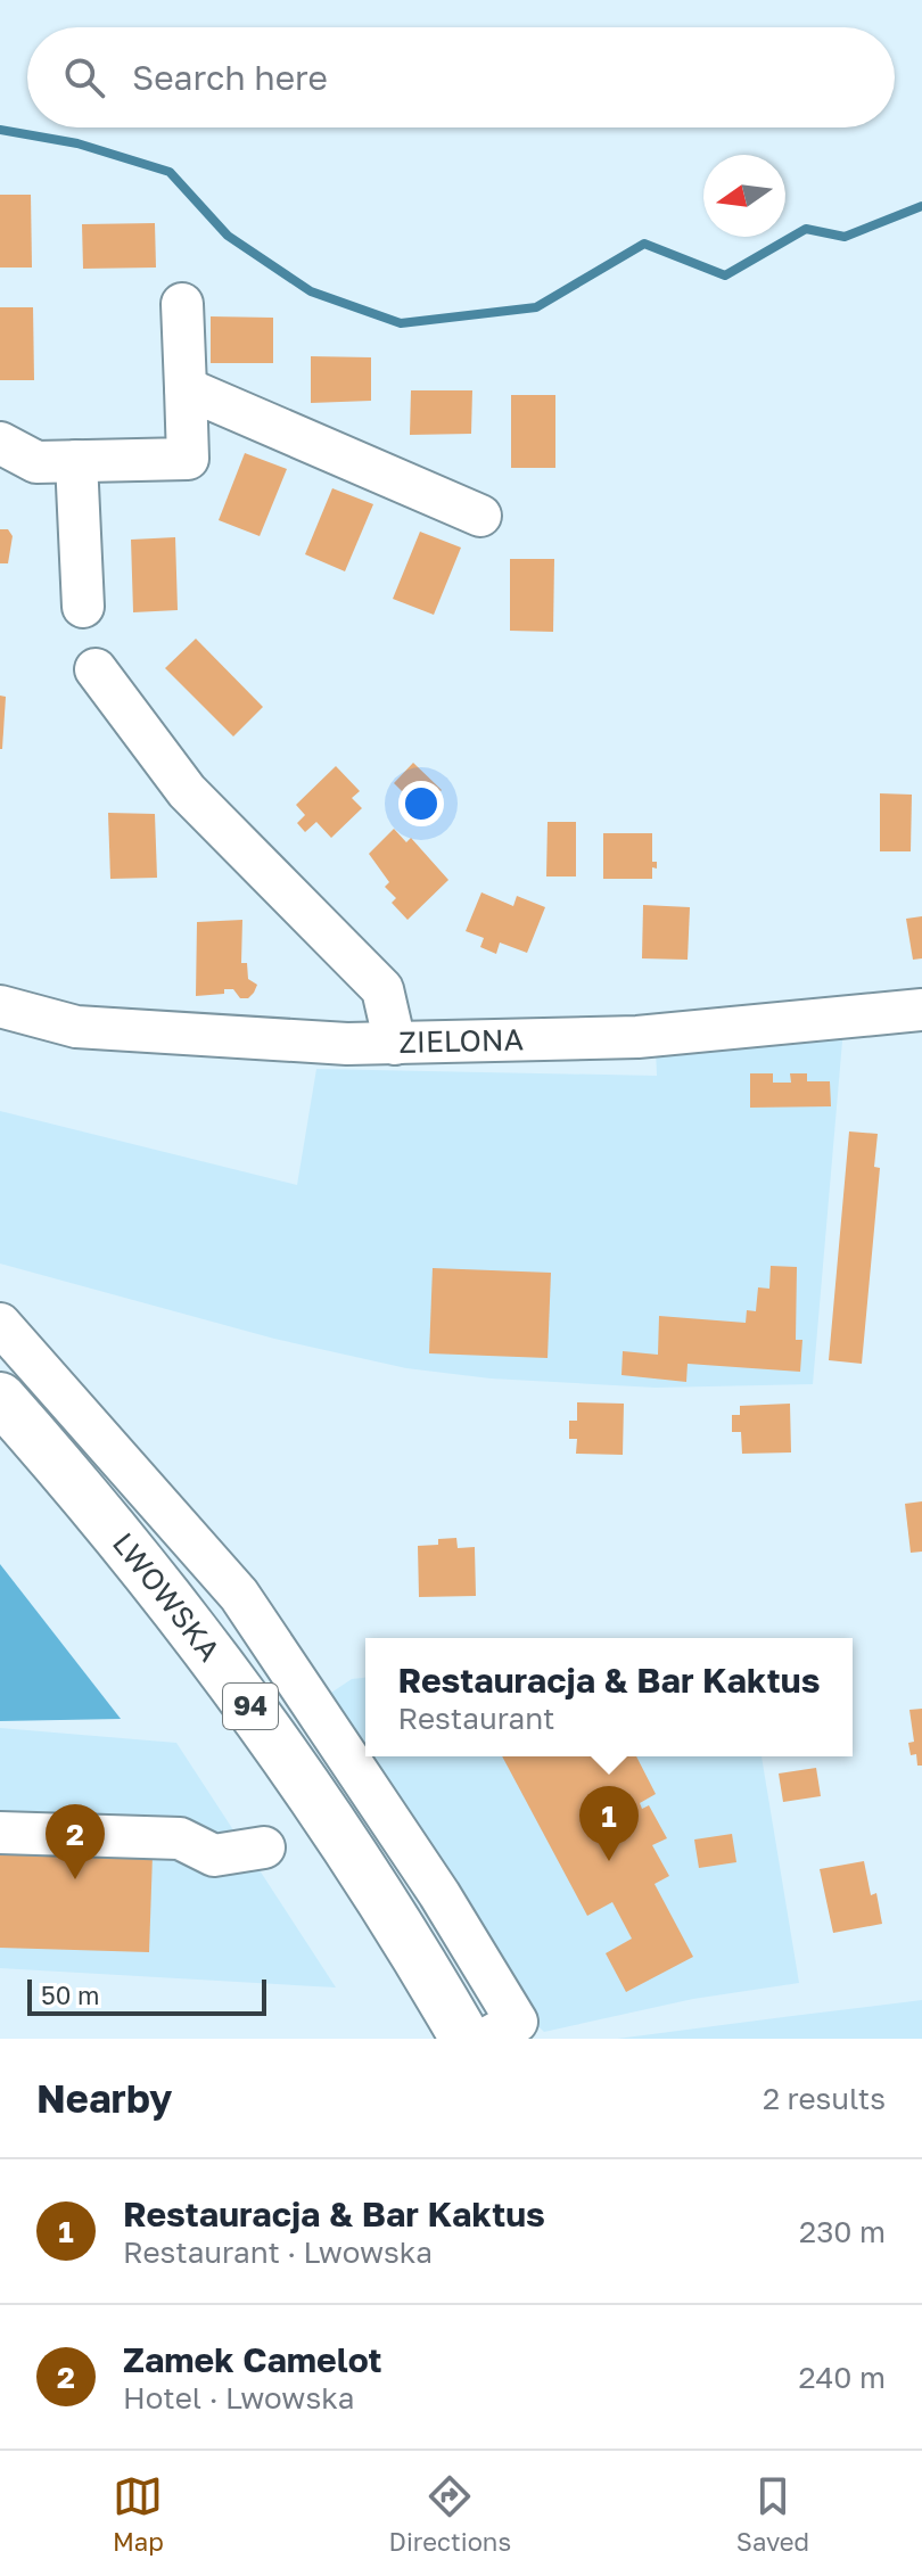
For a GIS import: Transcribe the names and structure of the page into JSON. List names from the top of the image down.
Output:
{
  "streets": {
    "main road": ["LWOWSKA", "94"],
    "street": ["ZIELONA"]
  },
  "scale_bar": "50 m",
  "north": "left",
  "page": {
    "search": "Search here",
    "popup": ["Restauracja & Bar Kaktus", "Restaurant"],
    "pins": ["1", "2"],
    "scale": "50 m",
    "heading": ["Nearby", "2 results"],
    "list": [
      {
        "mark": "1",
        "name": "Restauracja & Bar Kaktus",
        "note": "Restaurant · Lwowska",
        "value": "230 m"
      },
      {
        "mark": "2",
        "name": "Zamek Camelot",
        "note": "Hotel · Lwowska",
        "value": "240 m"
      }
    ],
    "nav": ["Map", "Directions", "Saved"]
  }
}
